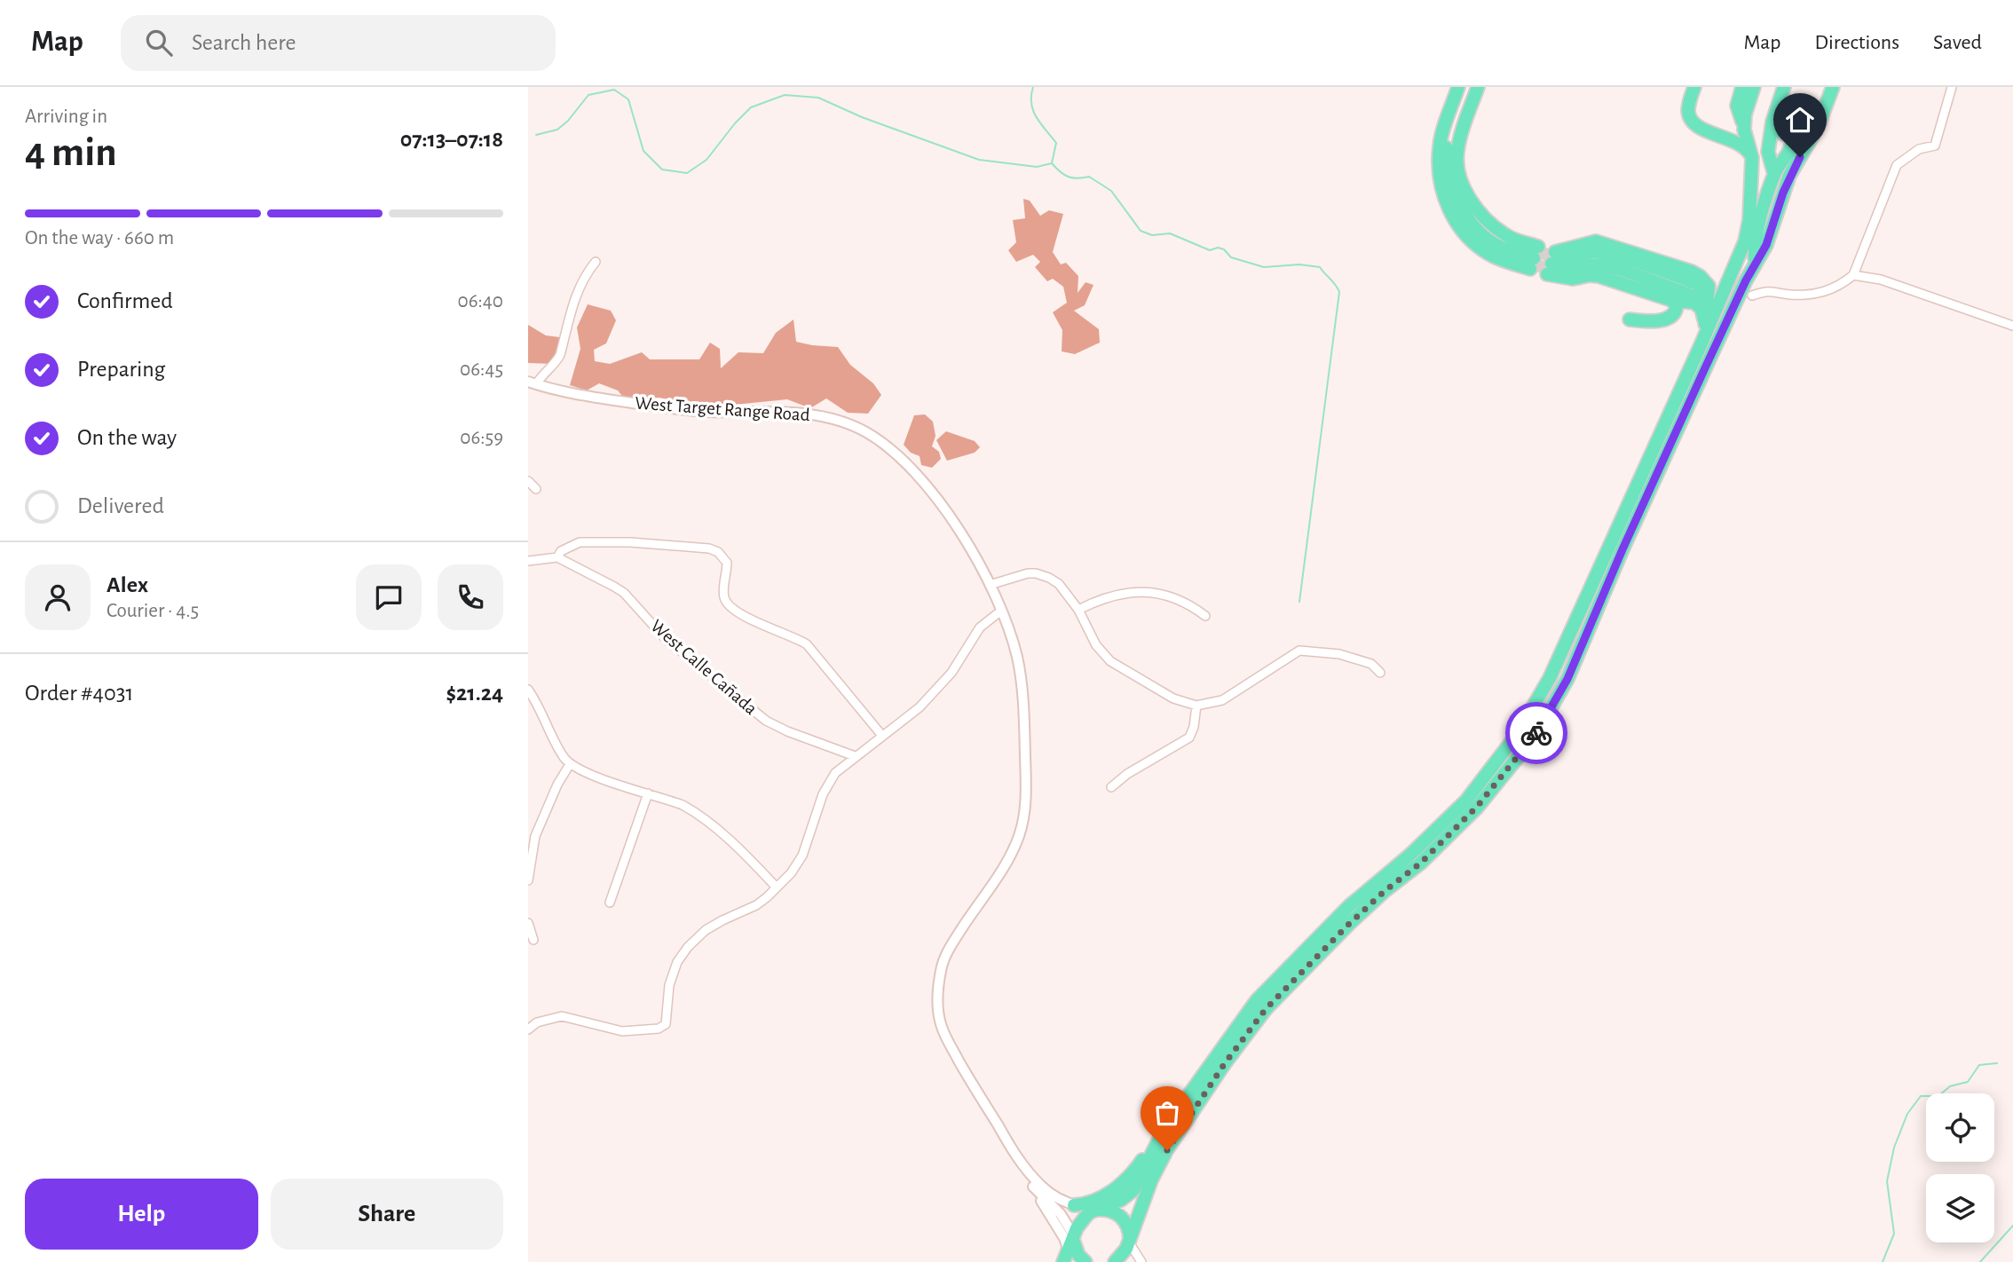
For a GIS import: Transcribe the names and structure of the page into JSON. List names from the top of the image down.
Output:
{
  "streets": {
    "street": ["West Target Range Road", "West Calle Cañada"]
  },
  "page": {
    "header": "Map",
    "search": "Search here",
    "nav": ["Map", "Directions", "Saved"],
    "heading": ["4 min", "Arriving in", "07:13–07:18"],
    "panel": [
      "Alex",
      "Courier · 4.5",
      "Order #4031",
      "$21.24"
    ],
    "bar": "On the way · 660 m",
    "list": [
      ["Confirmed", "06:40"],
      ["Preparing", "06:45"],
      ["On the way", "06:59"],
      "Delivered"
    ],
    "buttons": ["Help", "Share"]
  }
}
